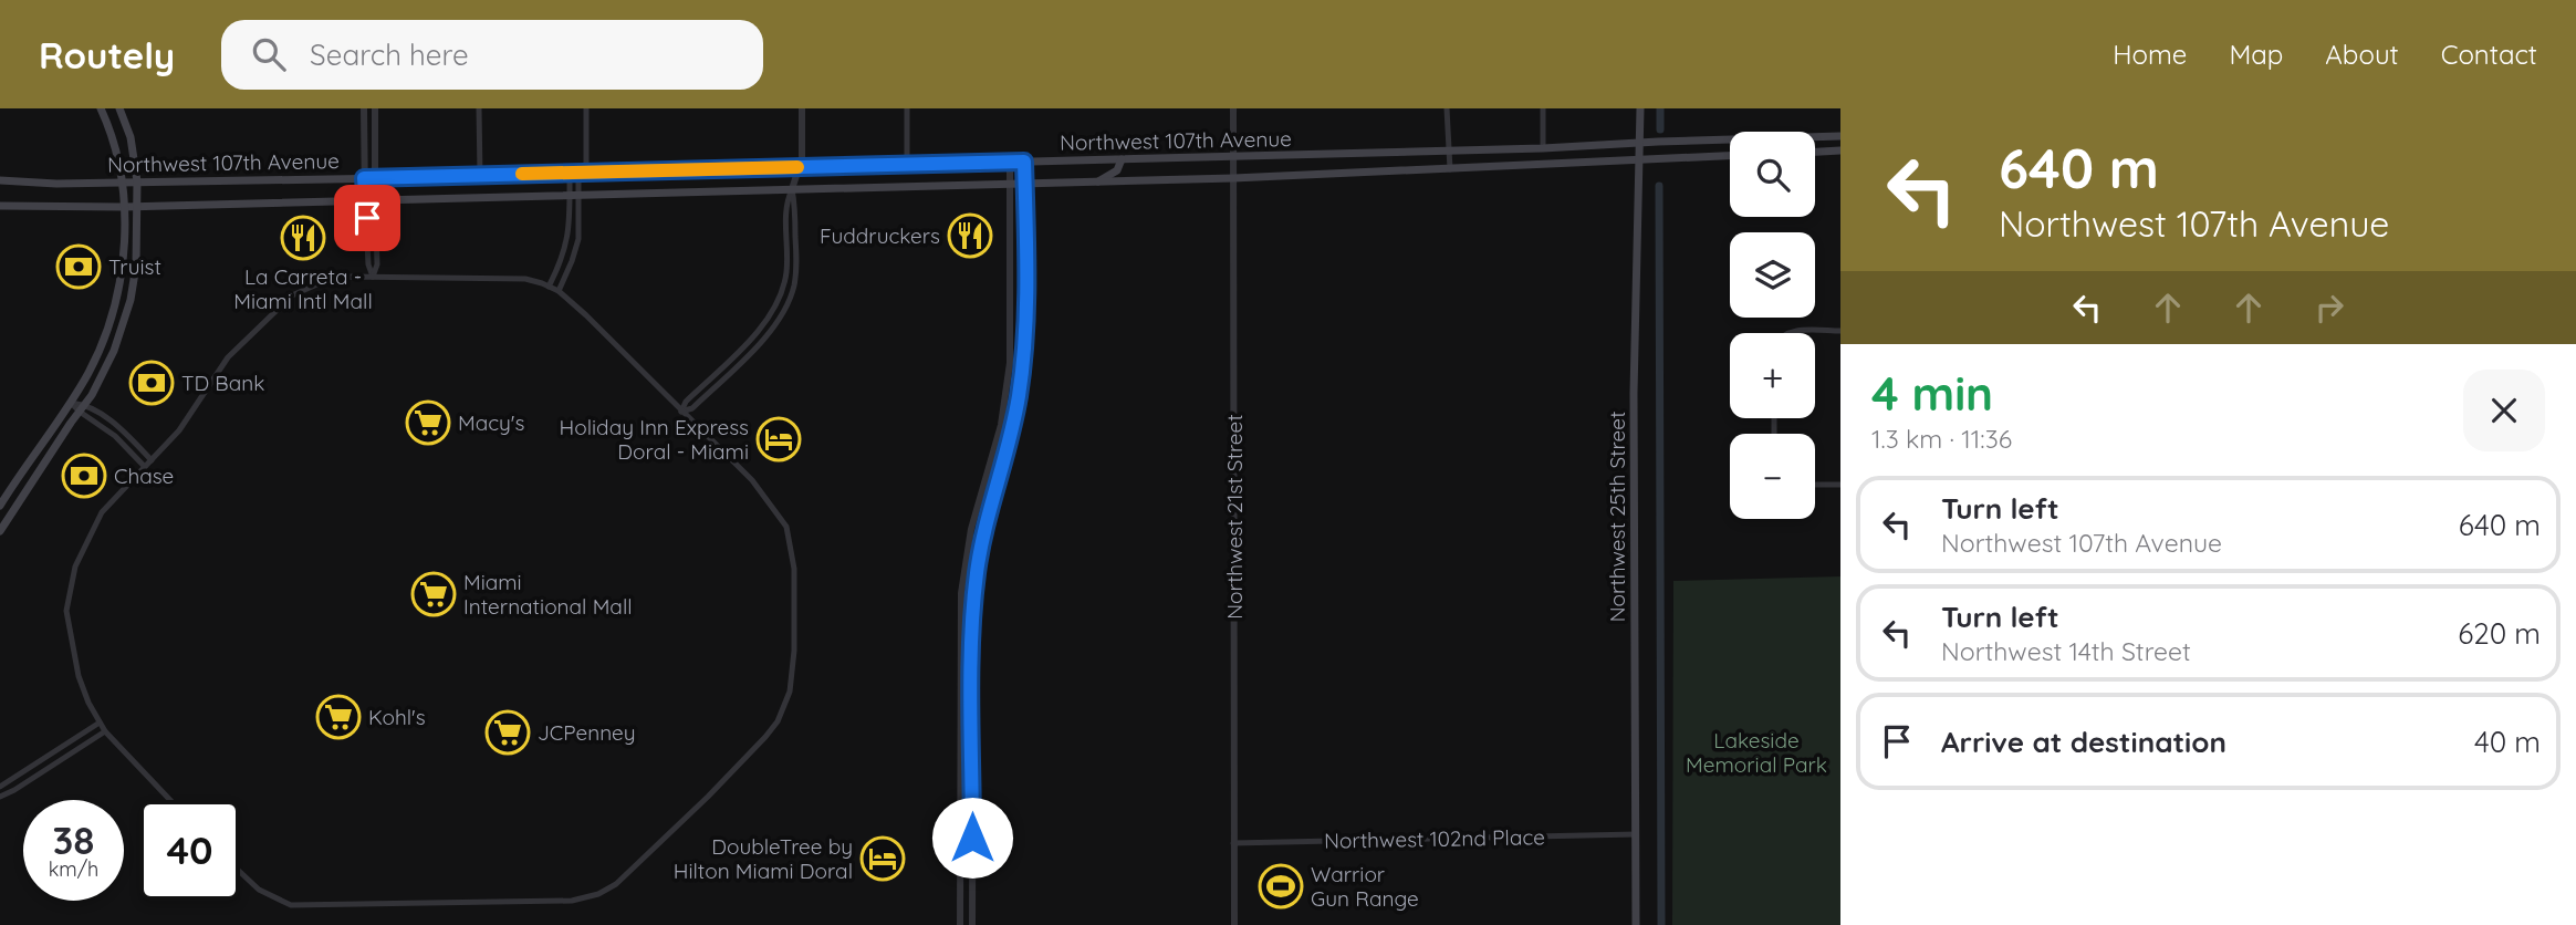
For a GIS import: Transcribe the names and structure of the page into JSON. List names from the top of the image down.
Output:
{
  "streets": {
    "main road": ["Northwest 107th Avenue", "Northwest 25th Street"],
    "street": ["Northwest 21st Street", "Northwest 102nd Place"]
  },
  "crossings": [
    ["Northwest 107th Avenue", "Northwest 21st Street"],
    ["Northwest 107th Avenue", "Northwest 25th Street"],
    ["Northwest 21st Street", "Northwest 102nd Place"],
    ["Northwest 25th Street", "Northwest 102nd Place"]
  ],
  "parks": ["Lakeside Memorial Park"],
  "places": {
    "restaurant": ["Fuddruckers", "La Carreta - Miami Intl Mall"],
    "bank": ["Truist", "TD Bank", "Chase"],
    "supermarket": [
      "Macy's",
      "Miami International Mall",
      "Kohl's",
      "JCPenney"
    ],
    "hotel": ["Holiday Inn Express Doral - Miami", "DoubleTree by Hilton Miami Doral"],
    "sports": ["Warrior Gun Range"]
  },
  "page": {
    "header": "Routely",
    "search": "Search here",
    "nav": [
      "Home",
      "Map",
      "About",
      "Contact"
    ],
    "turn": ["640 m", "Northwest 107th Avenue"],
    "map_buttons": ["+", "−"],
    "heading": ["4 min", "1.3 km · 11:36"],
    "list": [
      {
        "name": "Turn left",
        "note": "Northwest 107th Avenue",
        "value": "640 m"
      },
      {
        "name": "Turn left",
        "note": "Northwest 14th Street",
        "value": "620 m"
      },
      {
        "name": "Arrive at destination",
        "value": "40 m"
      }
    ],
    "speed": "38 km/h",
    "limit": "40"
  }
}
